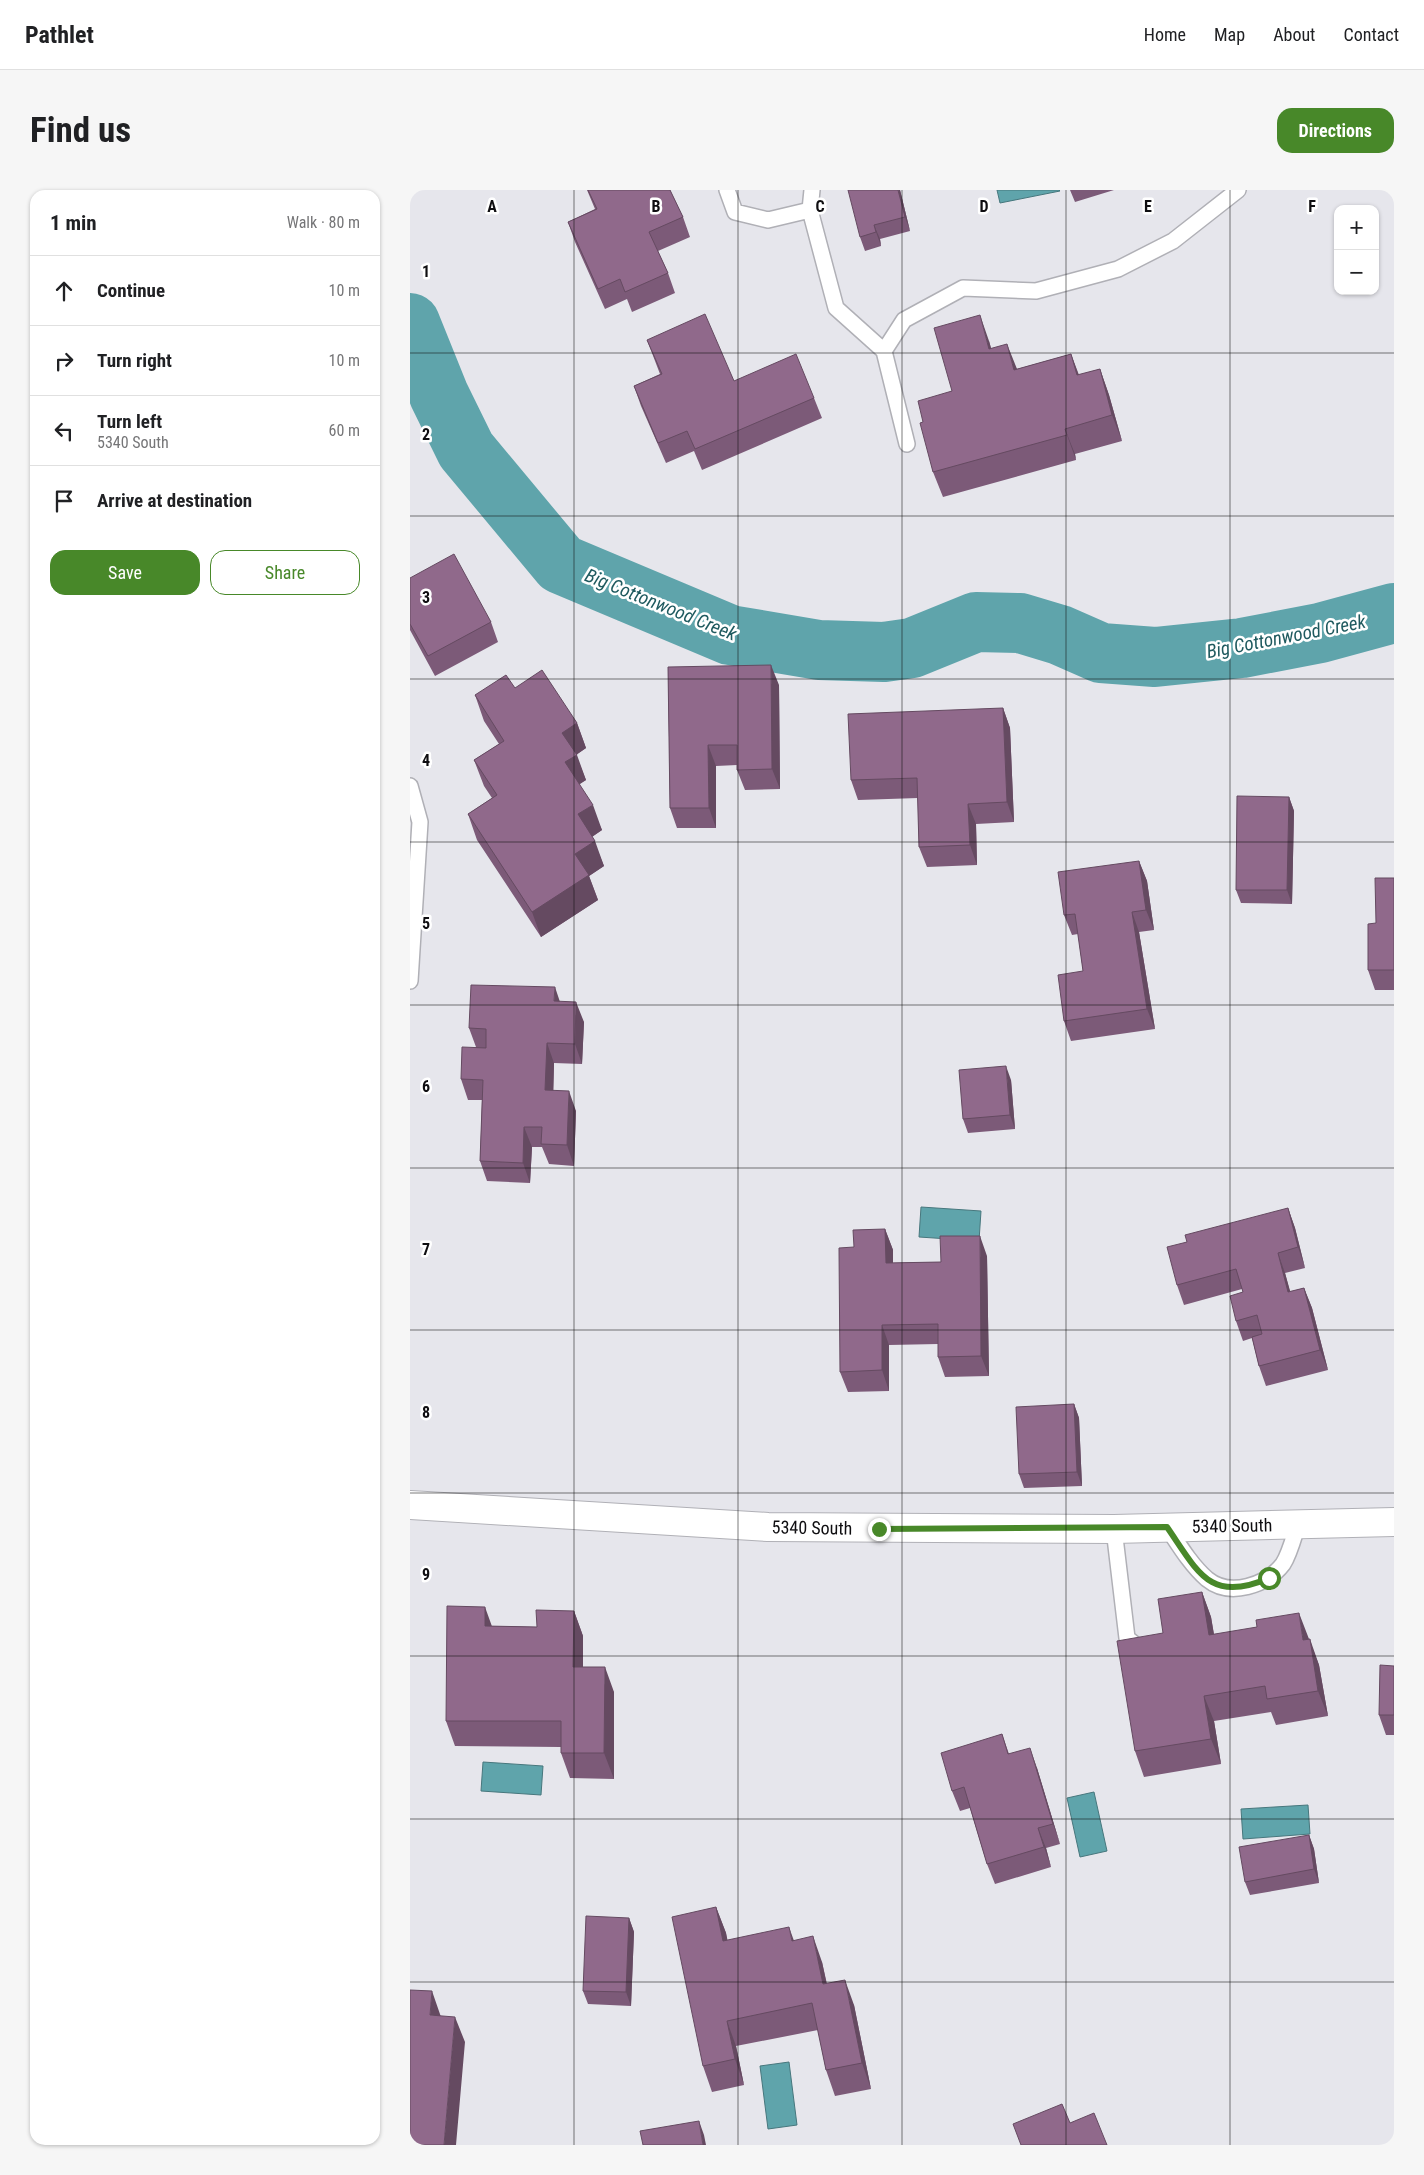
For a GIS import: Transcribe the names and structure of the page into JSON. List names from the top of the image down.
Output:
{
  "streets": {
    "street": ["5340 South"]
  },
  "water": ["Big Cottonwood Creek"],
  "page": {
    "header": "Pathlet",
    "nav": [
      "Home",
      "Map",
      "About",
      "Contact"
    ],
    "buttons": [
      "Directions",
      ["Save", "Share"]
    ],
    "title": "Find us",
    "heading": ["1 min", "Walk · 80 m"],
    "map_buttons": ["+", "−"],
    "list": [
      ["Continue", "10 m"],
      ["Turn right", "10 m"],
      ["Turn left", "5340 South", "60 m"],
      "Arrive at destination"
    ]
  },
  "grid": {
    "columns": [
      "A",
      "B",
      "C",
      "D",
      "E",
      "F"
    ],
    "rows": [
      "1",
      "2",
      "3",
      "4",
      "5",
      "6",
      "7",
      "8",
      "9"
    ]
  }
}
